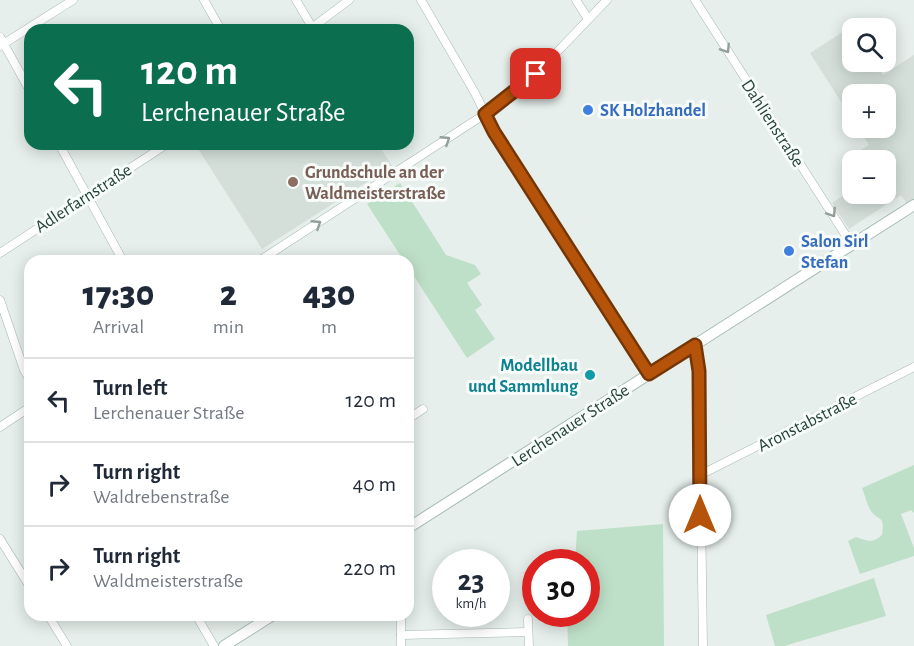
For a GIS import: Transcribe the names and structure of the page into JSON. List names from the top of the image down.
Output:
{
  "streets": {
    "main road": ["Lerchenauer Straße"],
    "street": ["Dahlienstraße", "Adlerfarnstraße", "Aronstabstraße"]
  },
  "crossings": [
    ["Dahlienstraße", "Lerchenauer Straße"]
  ],
  "one_way": ["Dahlienstraße"],
  "places": [
    "SK Holzhandel",
    "Grundschule an der Waldmeisterstraße",
    "Salon Sirl Stefan",
    "Modellbau und Sammlung"
  ],
  "page": {
    "map_buttons": ["+", "−"],
    "turn": ["120 m", "Lerchenauer Straße"],
    "eta": [
      "17:30",
      "Arrival",
      "2",
      "min",
      "430",
      "m"
    ],
    "list": [
      {
        "name": "Turn left",
        "note": "Lerchenauer Straße",
        "value": "120 m"
      },
      {
        "name": "Turn right",
        "note": "Waldrebenstraße",
        "value": "40 m"
      },
      {
        "name": "Turn right",
        "note": "Waldmeisterstraße",
        "value": "220 m"
      }
    ],
    "speed": "23 km/h",
    "limit": "30"
  }
}
